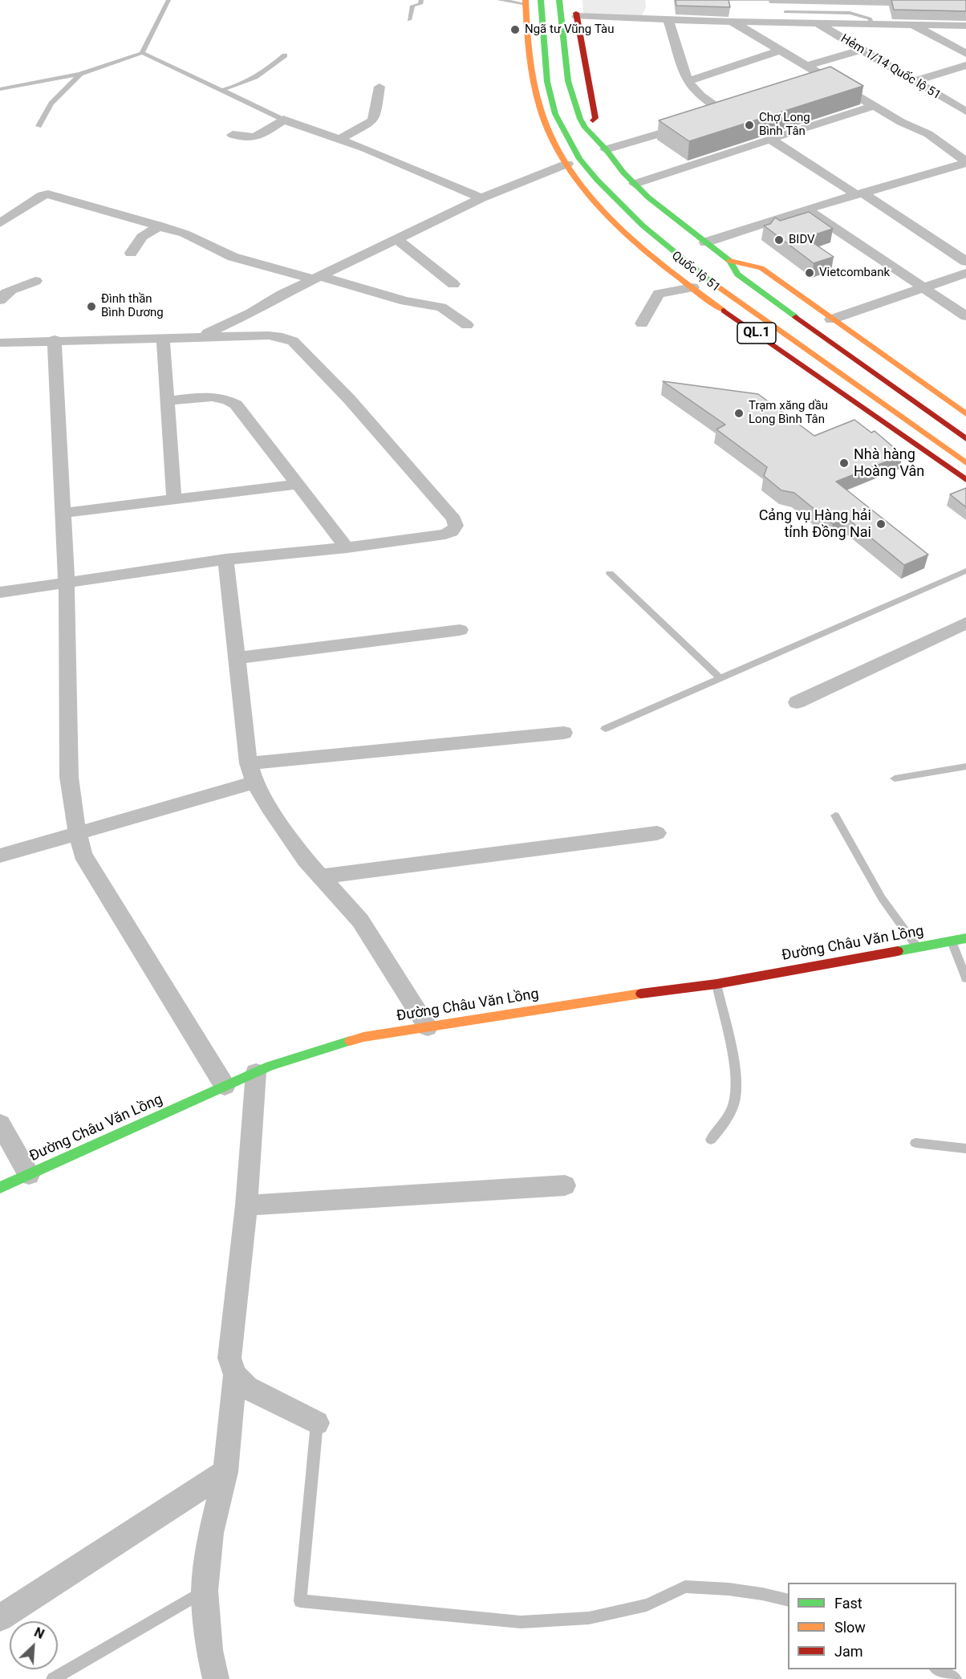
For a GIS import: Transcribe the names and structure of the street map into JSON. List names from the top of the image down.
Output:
{
  "streets": {
    "main road": ["Quốc lộ 51", "QL.1", "Đường Châu Văn Lồng"],
    "street": ["Hẻm 1/14 Quốc lộ 51"]
  },
  "crossings": [
    ["Quốc lộ 51", "QL.1"]
  ],
  "places": [
    "Ngã tư Vũng Tàu",
    "Chợ Long Bình Tân",
    "BIDV",
    "Vietcombank",
    "Đình thần Bình Dương",
    "Trạm xăng dầu Long Bình Tân",
    "Nhà hàng Hoàng Vân",
    "Cảng vụ Hàng hải tỉnh Đồng Nai"
  ],
  "legend": ["Fast", "Slow", "Jam"],
  "north": "top right"
}
